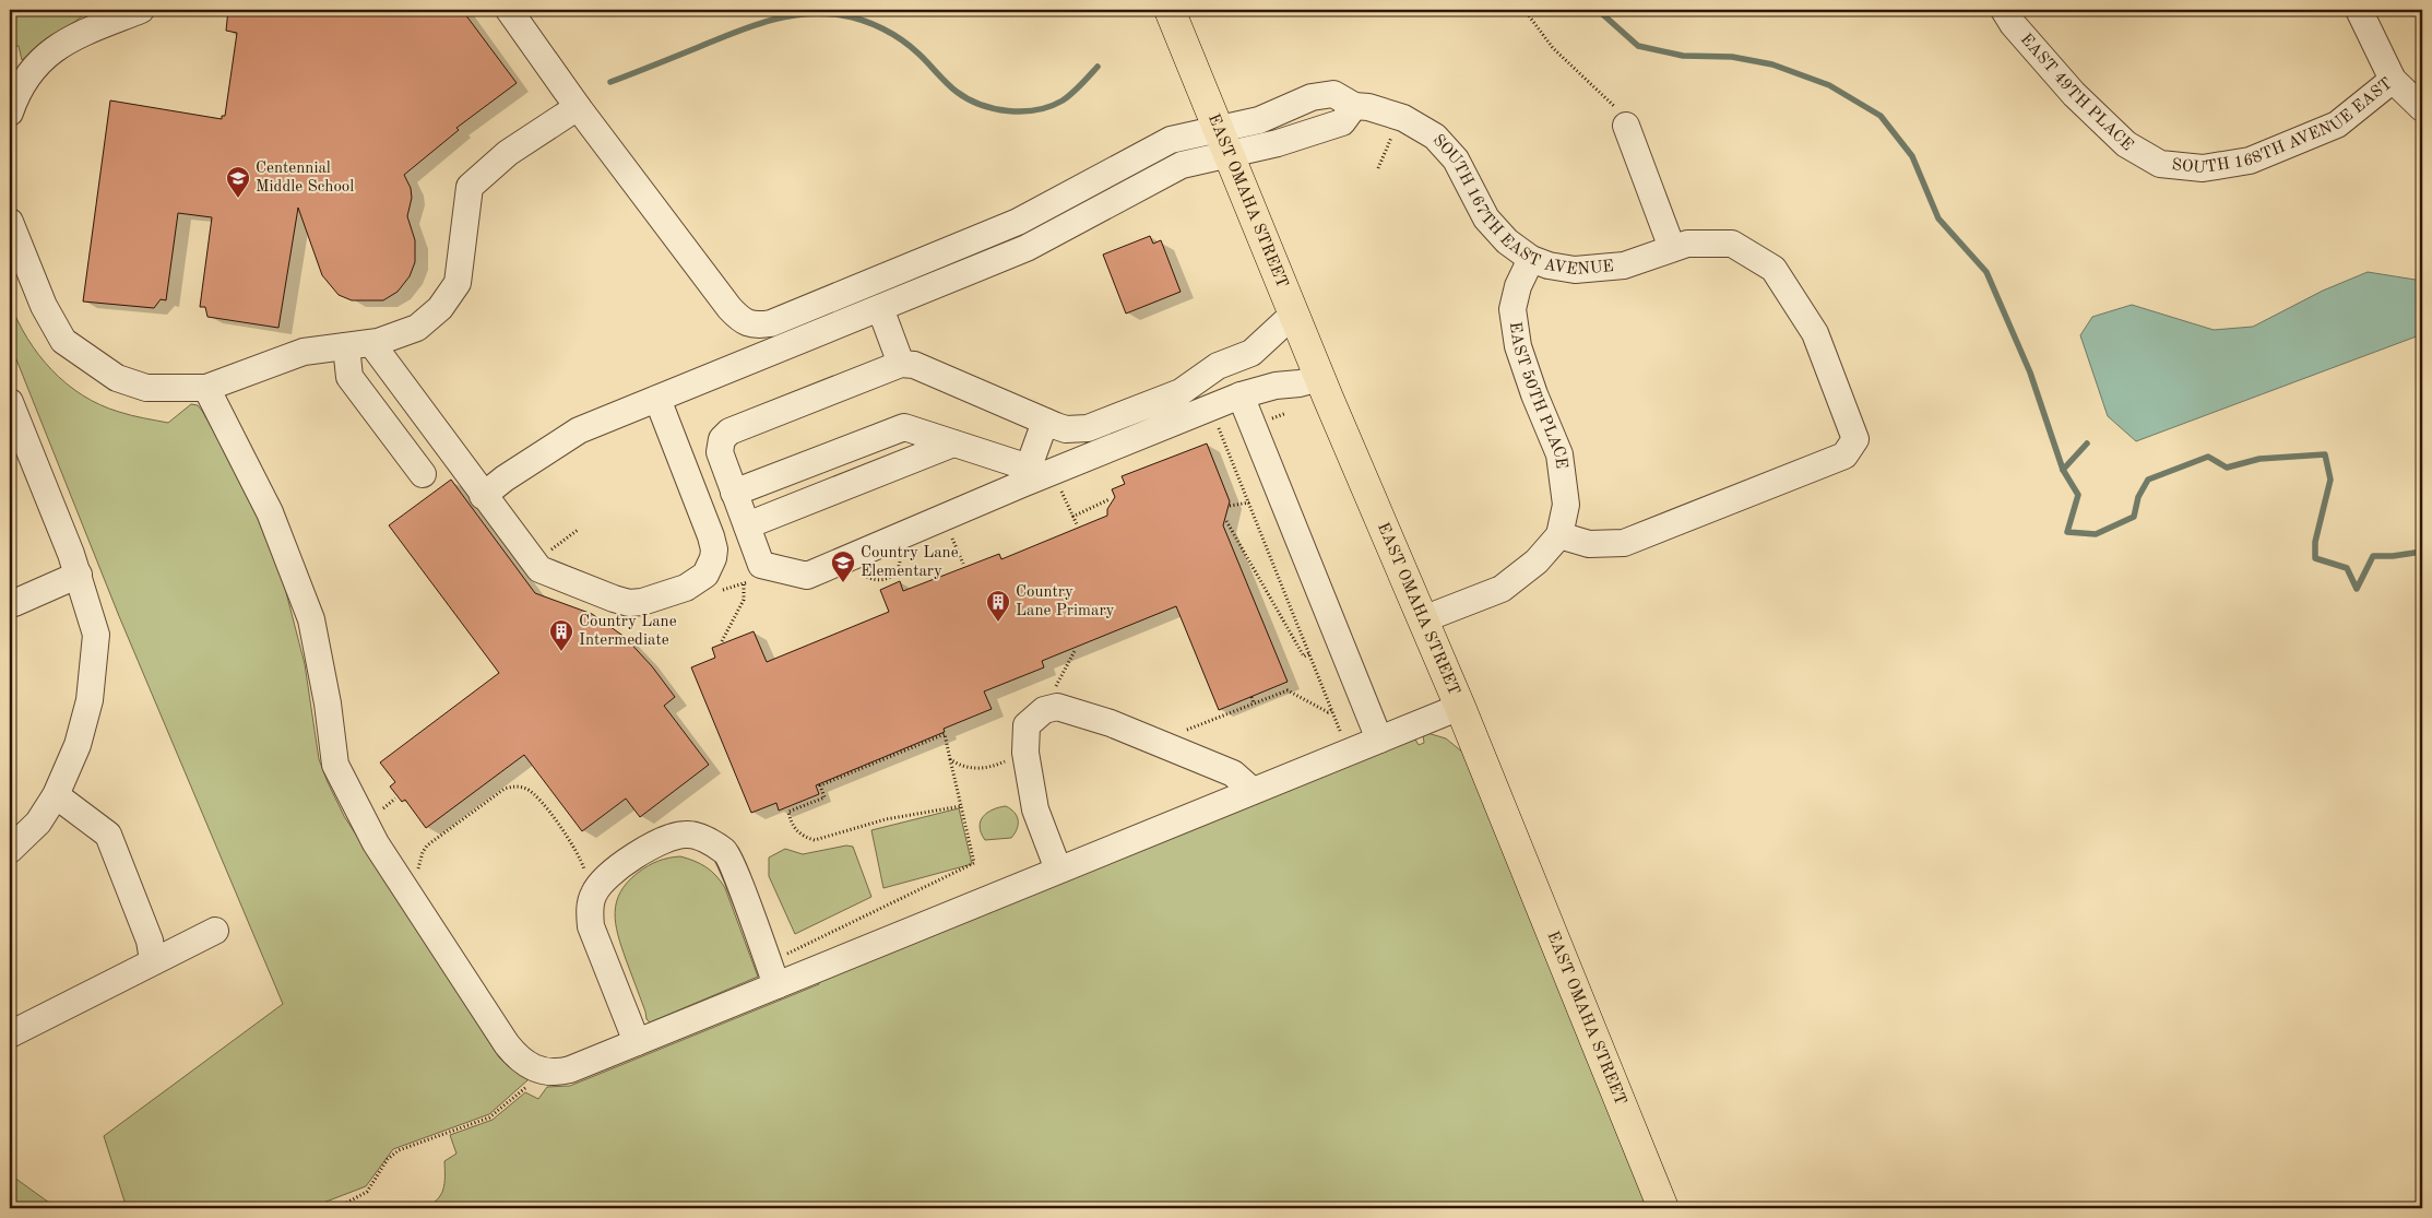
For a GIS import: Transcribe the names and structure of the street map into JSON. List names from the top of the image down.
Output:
{
  "streets": {
    "main road": ["EAST OMAHA STREET"],
    "street": [
      "EAST 49TH PLACE",
      "SOUTH 168TH AVENUE EAST",
      "SOUTH 167TH EAST AVENUE",
      "EAST 50TH PLACE"
    ]
  },
  "crossings": [
    ["EAST 49TH PLACE", "SOUTH 168TH AVENUE EAST"],
    ["SOUTH 167TH EAST AVENUE", "EAST OMAHA STREET"],
    ["SOUTH 167TH EAST AVENUE", "EAST 50TH PLACE"]
  ],
  "places": {
    "school or university": ["Centennial Middle School", "Country Lane Elementary"],
    "building": ["Country Lane Primary", "Country Lane Intermediate"]
  }
}
